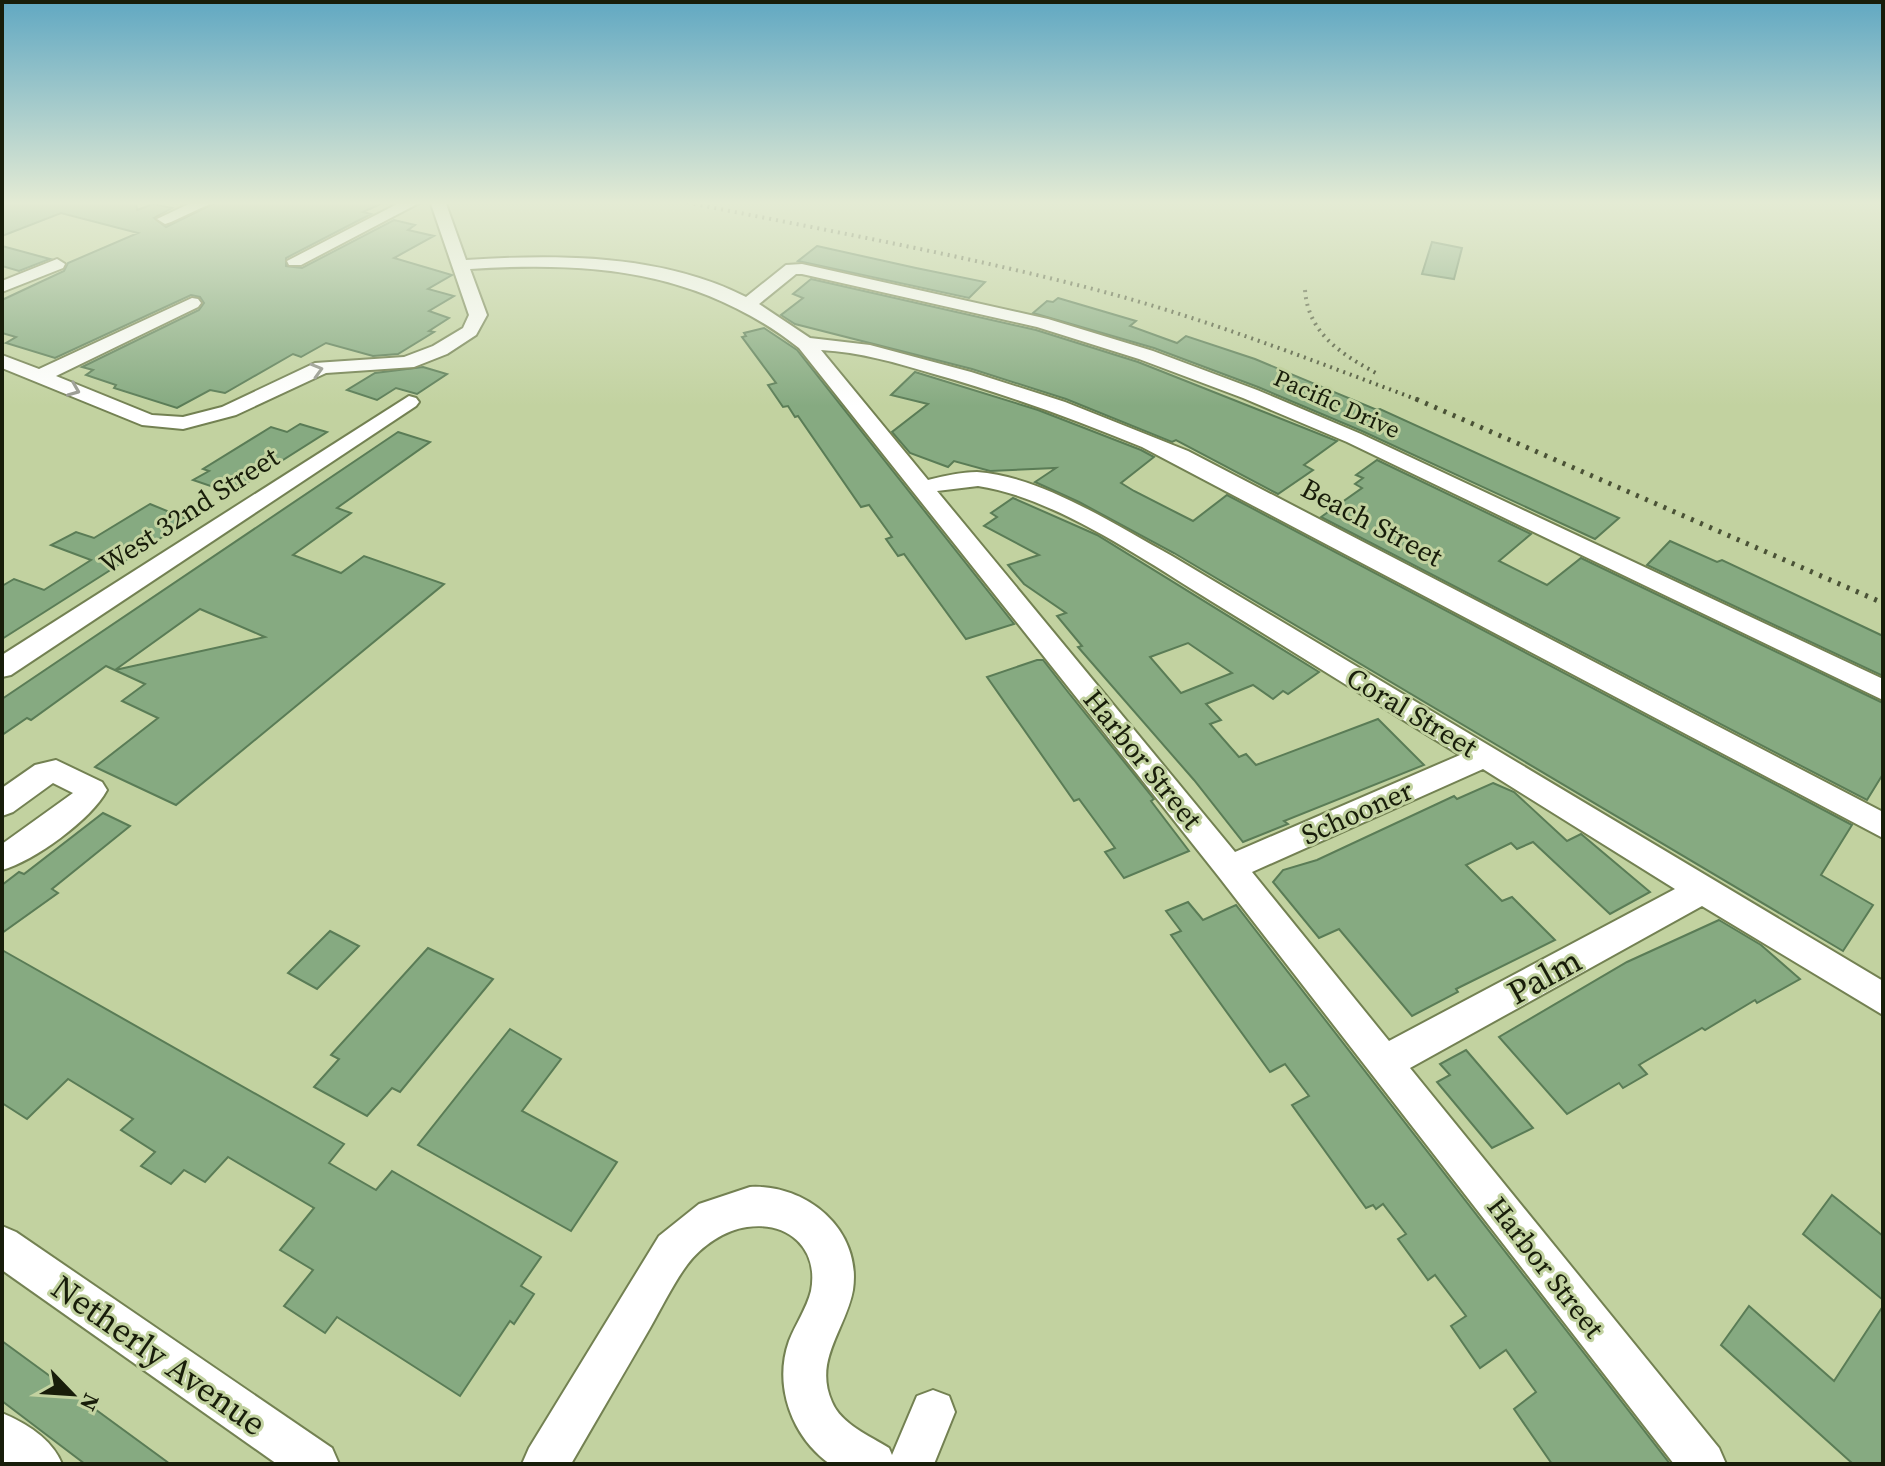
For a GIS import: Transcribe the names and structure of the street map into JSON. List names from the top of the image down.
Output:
{
  "streets": {
    "street": [
      "Pacific Drive",
      "West 32nd Street",
      "Beach Street",
      "Coral Street",
      "Harbor Street",
      "Schooner",
      "Palm",
      "Netherly Avenue"
    ]
  },
  "crossings": [
    ["Pacific Drive", "Harbor Street"],
    ["Beach Street", "Harbor Street"],
    ["Coral Street", "Harbor Street"],
    ["Coral Street", "Schooner"],
    ["Coral Street", "Palm"],
    ["Harbor Street", "Schooner"],
    ["Harbor Street", "Palm"]
  ],
  "north": "bottom right"
}
